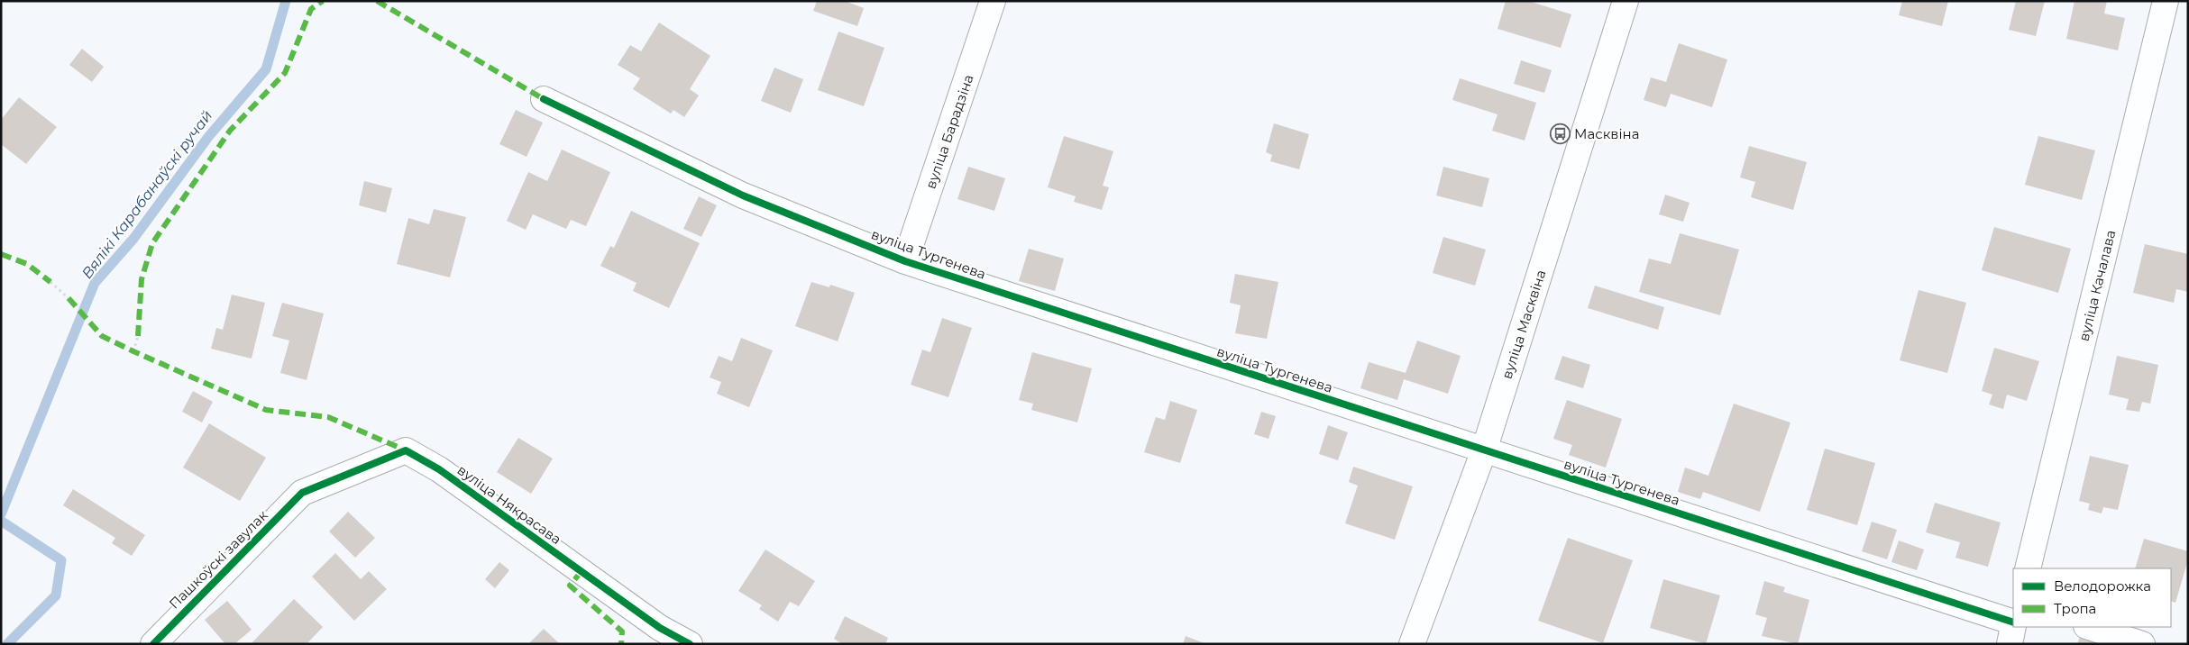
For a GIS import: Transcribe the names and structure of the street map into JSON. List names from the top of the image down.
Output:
{
  "streets": {
    "street": [
      "вуліца Барадзіна",
      "вуліца Тургенева",
      "вуліца Качалава",
      "вуліца Масквіна",
      "вуліца Някрасава",
      "Пашкоўскі завулак"
    ]
  },
  "crossings": [
    ["вуліца Барадзіна", "вуліца Тургенева"],
    ["вуліца Тургенева", "вуліца Масквіна"],
    ["вуліца Някрасава", "Пашкоўскі завулак"]
  ],
  "water": ["Вялікі Карабанаўскі ручай"],
  "places": {
    "bus stop": ["Масквіна"]
  },
  "legend": ["Велодорожка", "Тропа"]
}
